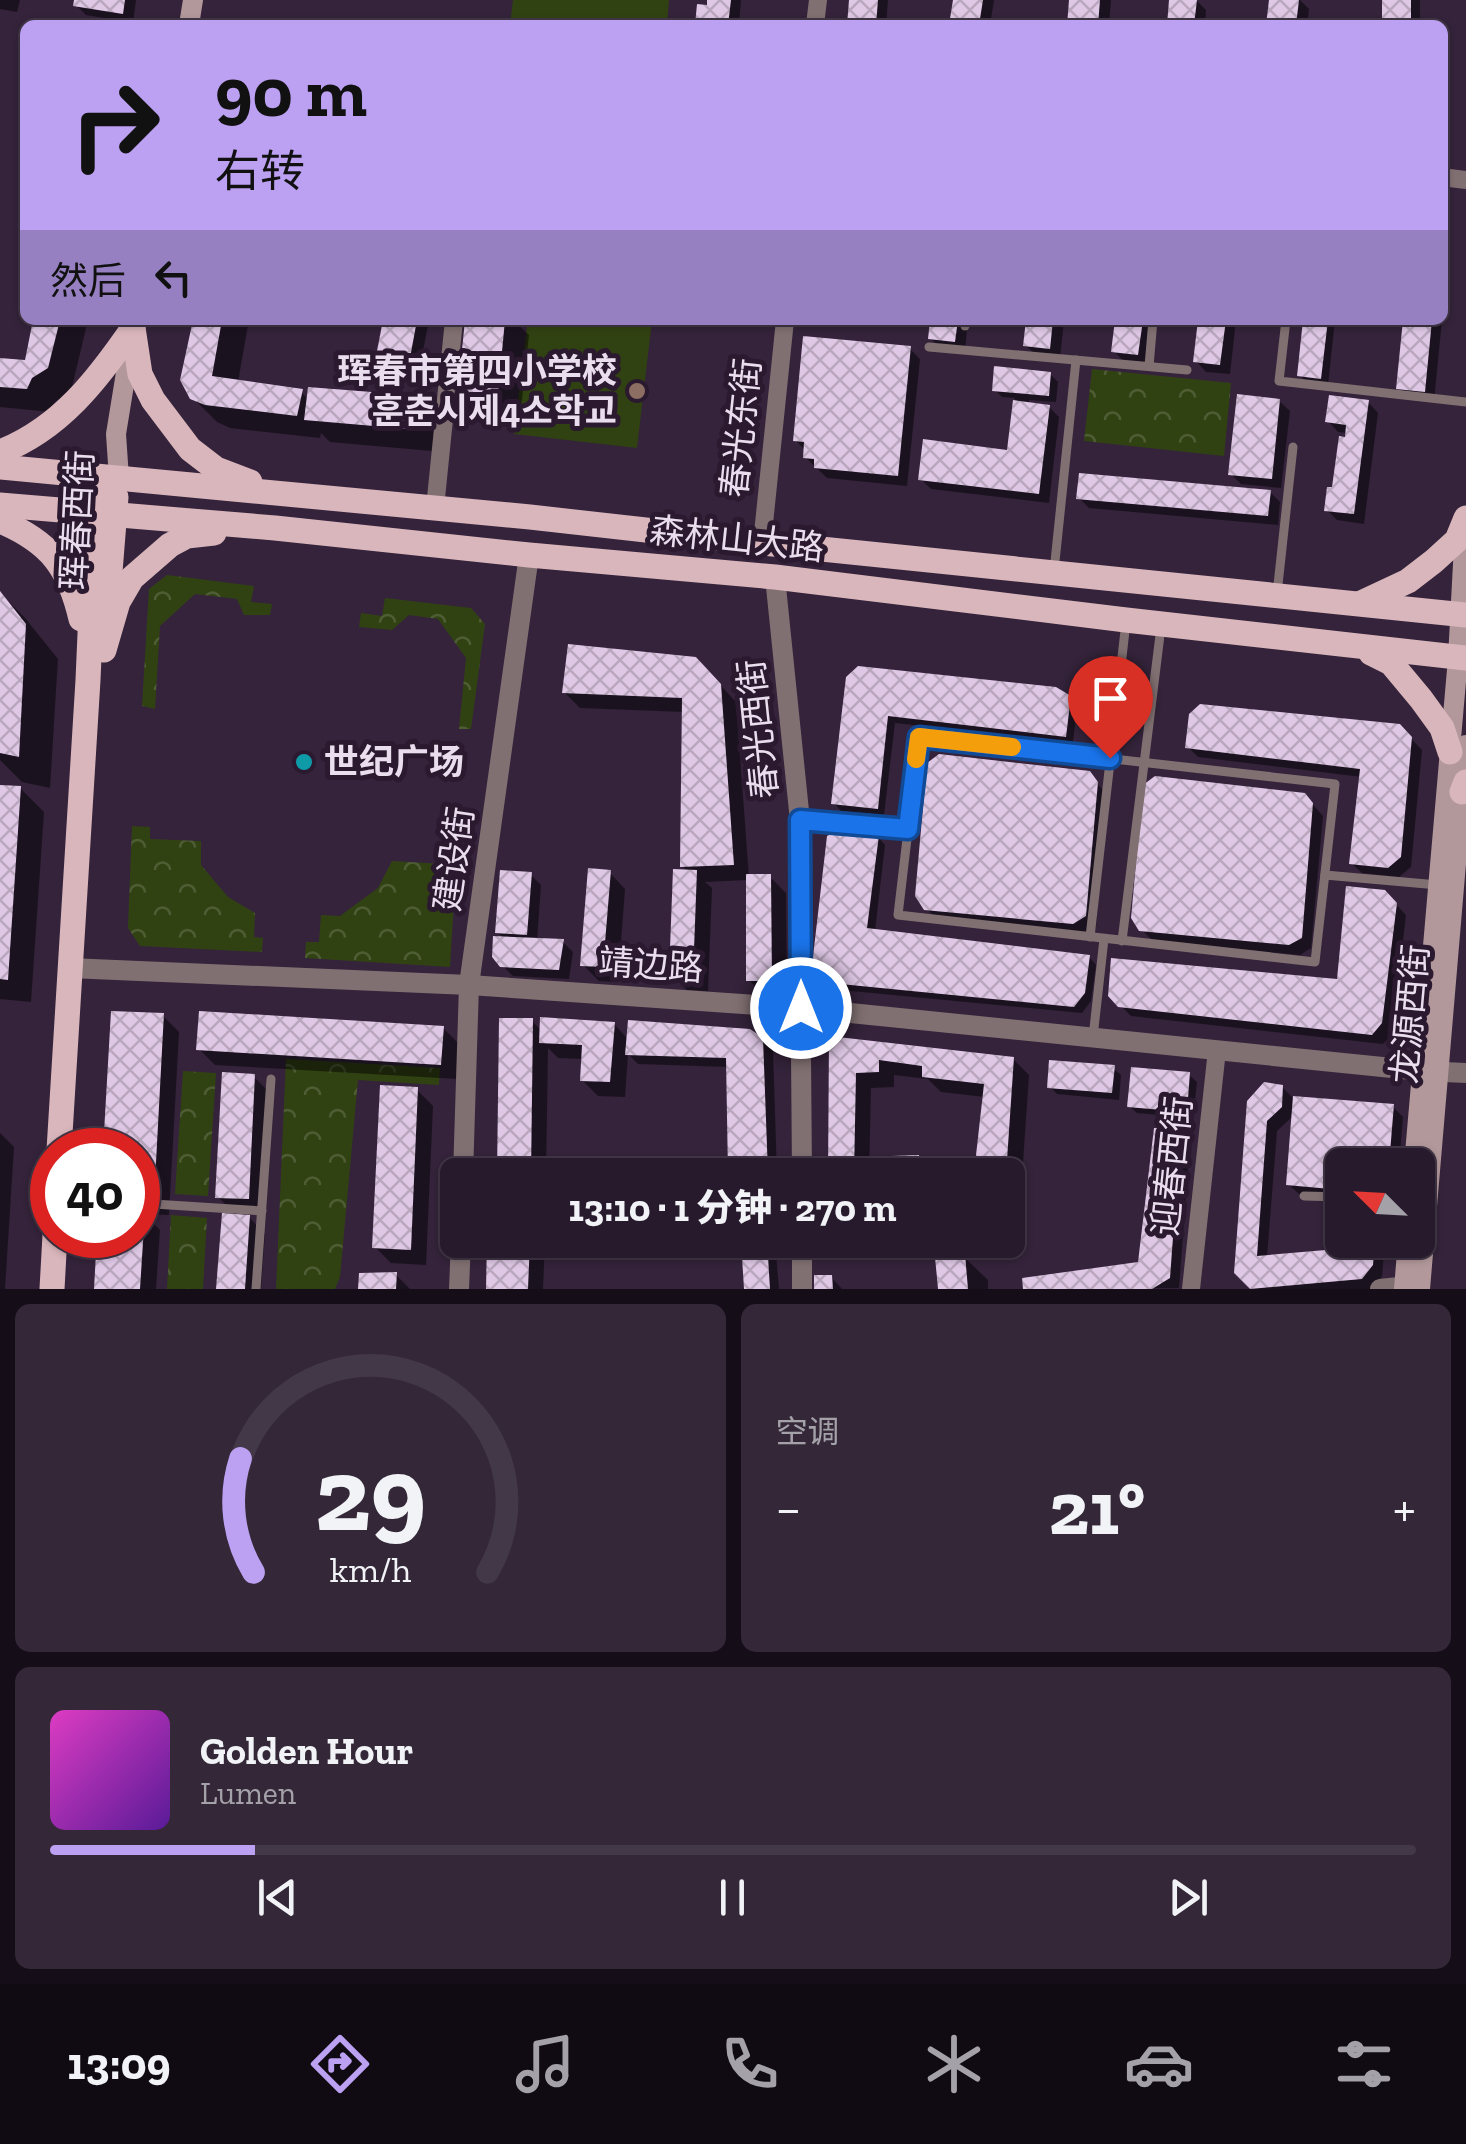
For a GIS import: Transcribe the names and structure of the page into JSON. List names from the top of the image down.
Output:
{
  "streets": {
    "main road": ["珲春西街", "森林山大路", "龙源西街"],
    "street": [
      "春光东街",
      "春光西街",
      "建设街",
      "靖边路",
      "迎春西街"
    ]
  },
  "crossings": [
    ["春光东街", "森林山大路"],
    ["珲春西街", "森林山大路"],
    ["珲春西街", "靖边路"],
    ["森林山大路", "春光西街"],
    ["森林山大路", "建设街"],
    ["森林山大路", "龙源西街"],
    ["春光西街", "靖边路"],
    ["建设街", "靖边路"],
    ["靖边路", "龙源西街"],
    ["靖边路", "迎春西街"]
  ],
  "places": ["珲春市第四小学校 훈춘시제4소학교", "世纪广场"],
  "north": "top left",
  "page": {
    "turn": ["90 m", "右转"],
    "then": "然后",
    "limit": "40",
    "trip": "13:10 · 1 分钟 · 270 m",
    "tile": "空调",
    "heat": ["−", "21°", "+"],
    "song": ["Golden Hour", "Lumen"],
    "tabs": "13:09",
    "gauge": ["29", "km/h"]
  }
}
